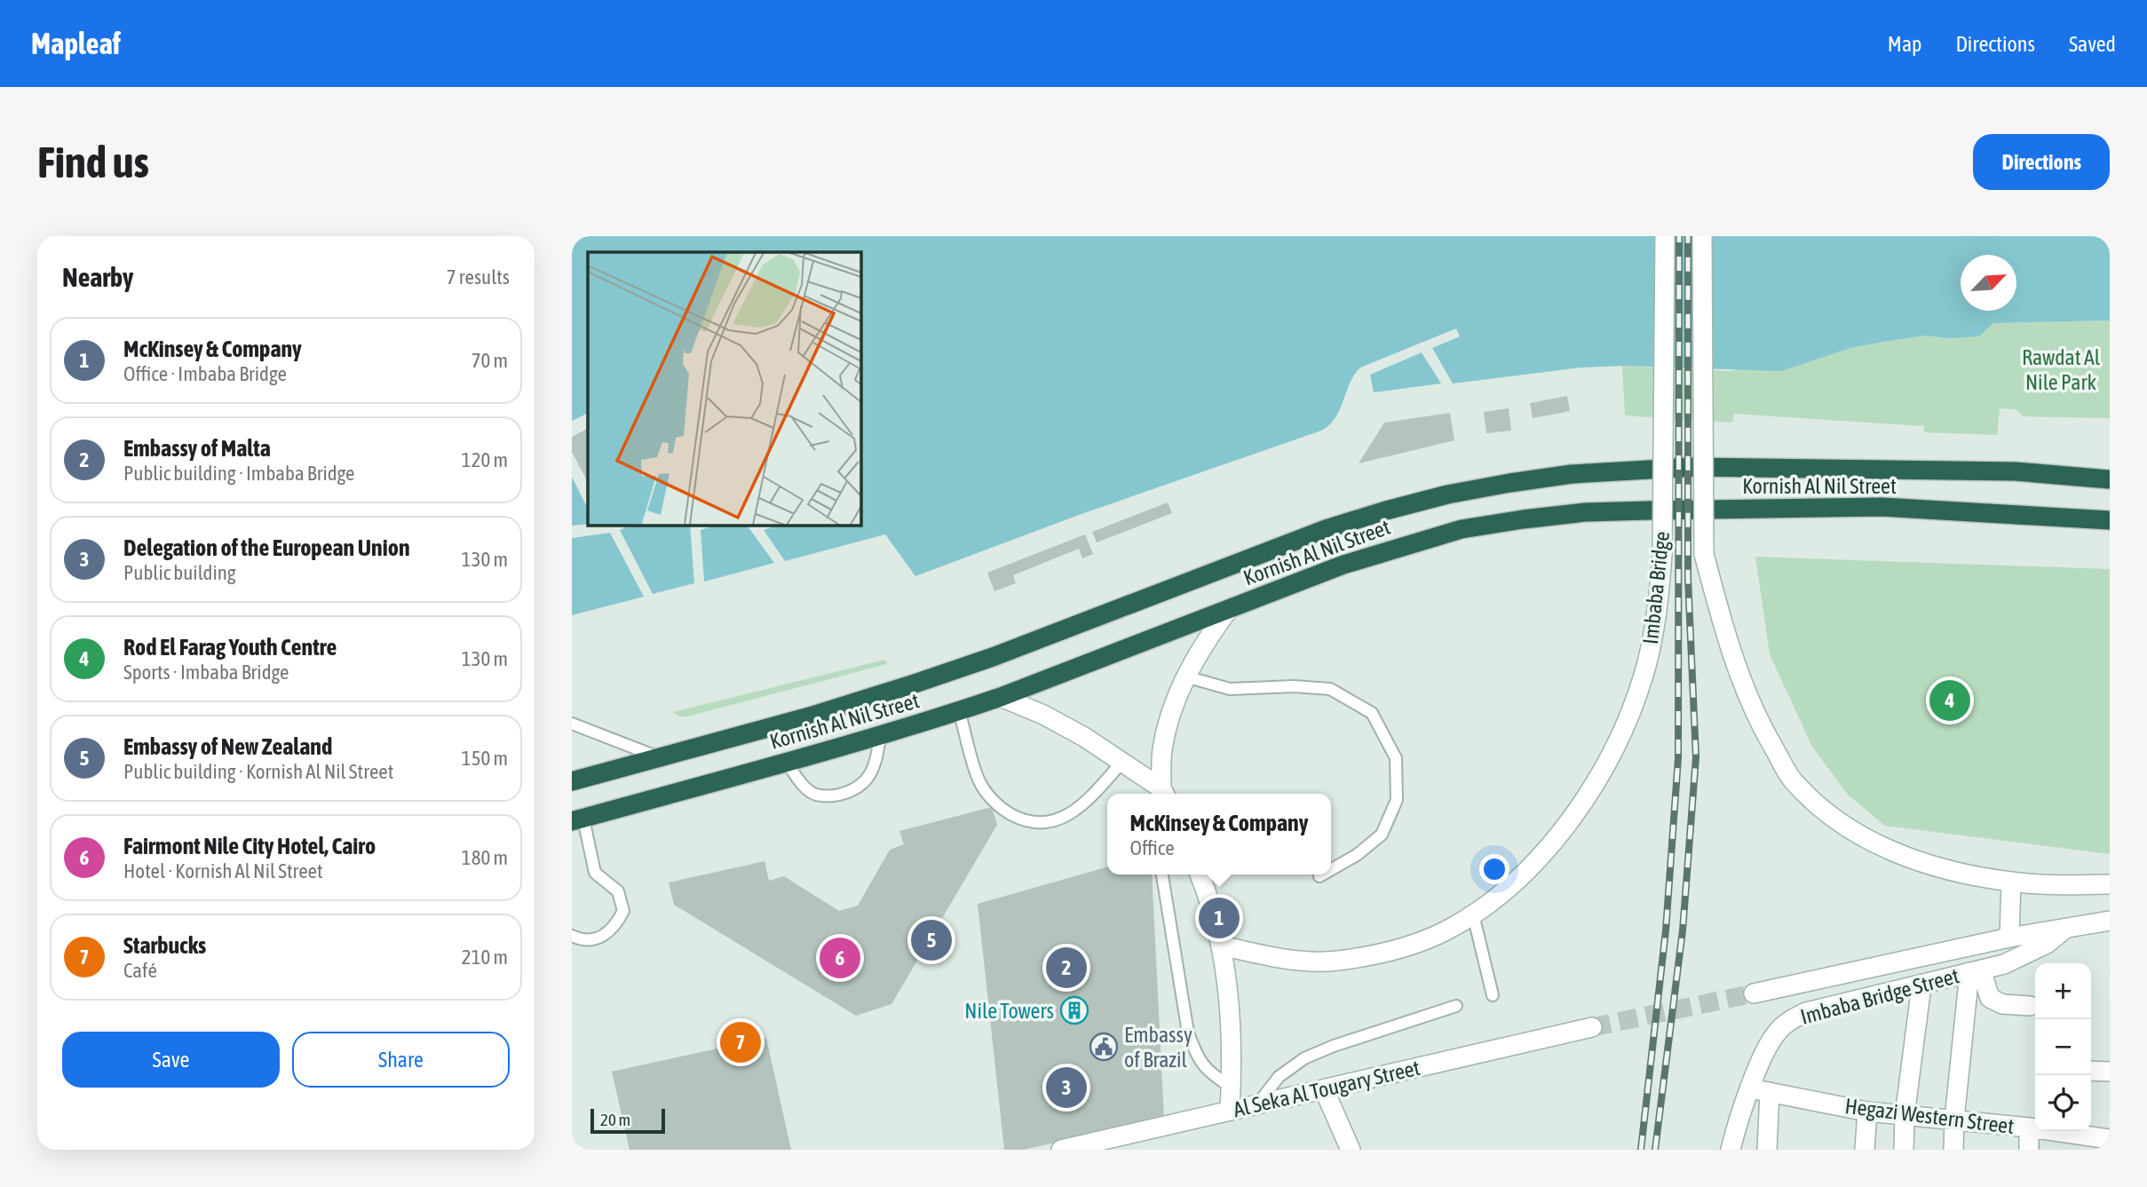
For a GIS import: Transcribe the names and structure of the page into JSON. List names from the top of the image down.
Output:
{
  "streets": {
    "highway": ["Kornish Al Nil Street"],
    "street": [
      "Imbaba Bridge",
      "Imbaba Bridge Street",
      "Al Seka Al Tougary Street",
      "Hegazi Western Street"
    ]
  },
  "crossings": [
    ["Imbaba Bridge Street", "Hegazi Western Street"]
  ],
  "parks": ["Rawdat Al Nile Park"],
  "places": {
    "building": ["Nile Towers"],
    "public building": ["Embassy of Brazil"]
  },
  "scale_bar": "20 m",
  "north": "top right",
  "page": {
    "header": "Mapleaf",
    "nav": ["Map", "Directions", "Saved"],
    "buttons": [
      "Directions",
      ["Save", "Share"]
    ],
    "title": "Find us",
    "heading": ["Nearby", "7 results"],
    "list": [
      {
        "mark": "1",
        "name": "McKinsey & Company",
        "note": "Office · Imbaba Bridge",
        "value": "70 m"
      },
      {
        "mark": "2",
        "name": "Embassy of Malta",
        "note": "Public building · Imbaba Bridge",
        "value": "120 m"
      },
      {
        "mark": "3",
        "name": "Delegation of the European Union",
        "note": "Public building",
        "value": "130 m"
      },
      {
        "mark": "4",
        "name": "Rod El Farag Youth Centre",
        "note": "Sports · Imbaba Bridge",
        "value": "130 m"
      },
      {
        "mark": "5",
        "name": "Embassy of New Zealand",
        "note": "Public building · Kornish Al Nil Street",
        "value": "150 m"
      },
      {
        "mark": "6",
        "name": "Fairmont Nile City Hotel, Cairo",
        "note": "Hotel · Kornish Al Nil Street",
        "value": "180 m"
      },
      {
        "mark": "7",
        "name": "Starbucks",
        "note": "Café",
        "value": "210 m"
      }
    ],
    "pins": [
      "4",
      "1",
      "5",
      "6",
      "2",
      "7",
      "3"
    ],
    "popup": ["McKinsey & Company", "Office"],
    "map_buttons": ["+", "−"],
    "scale": "20 m"
  }
}
